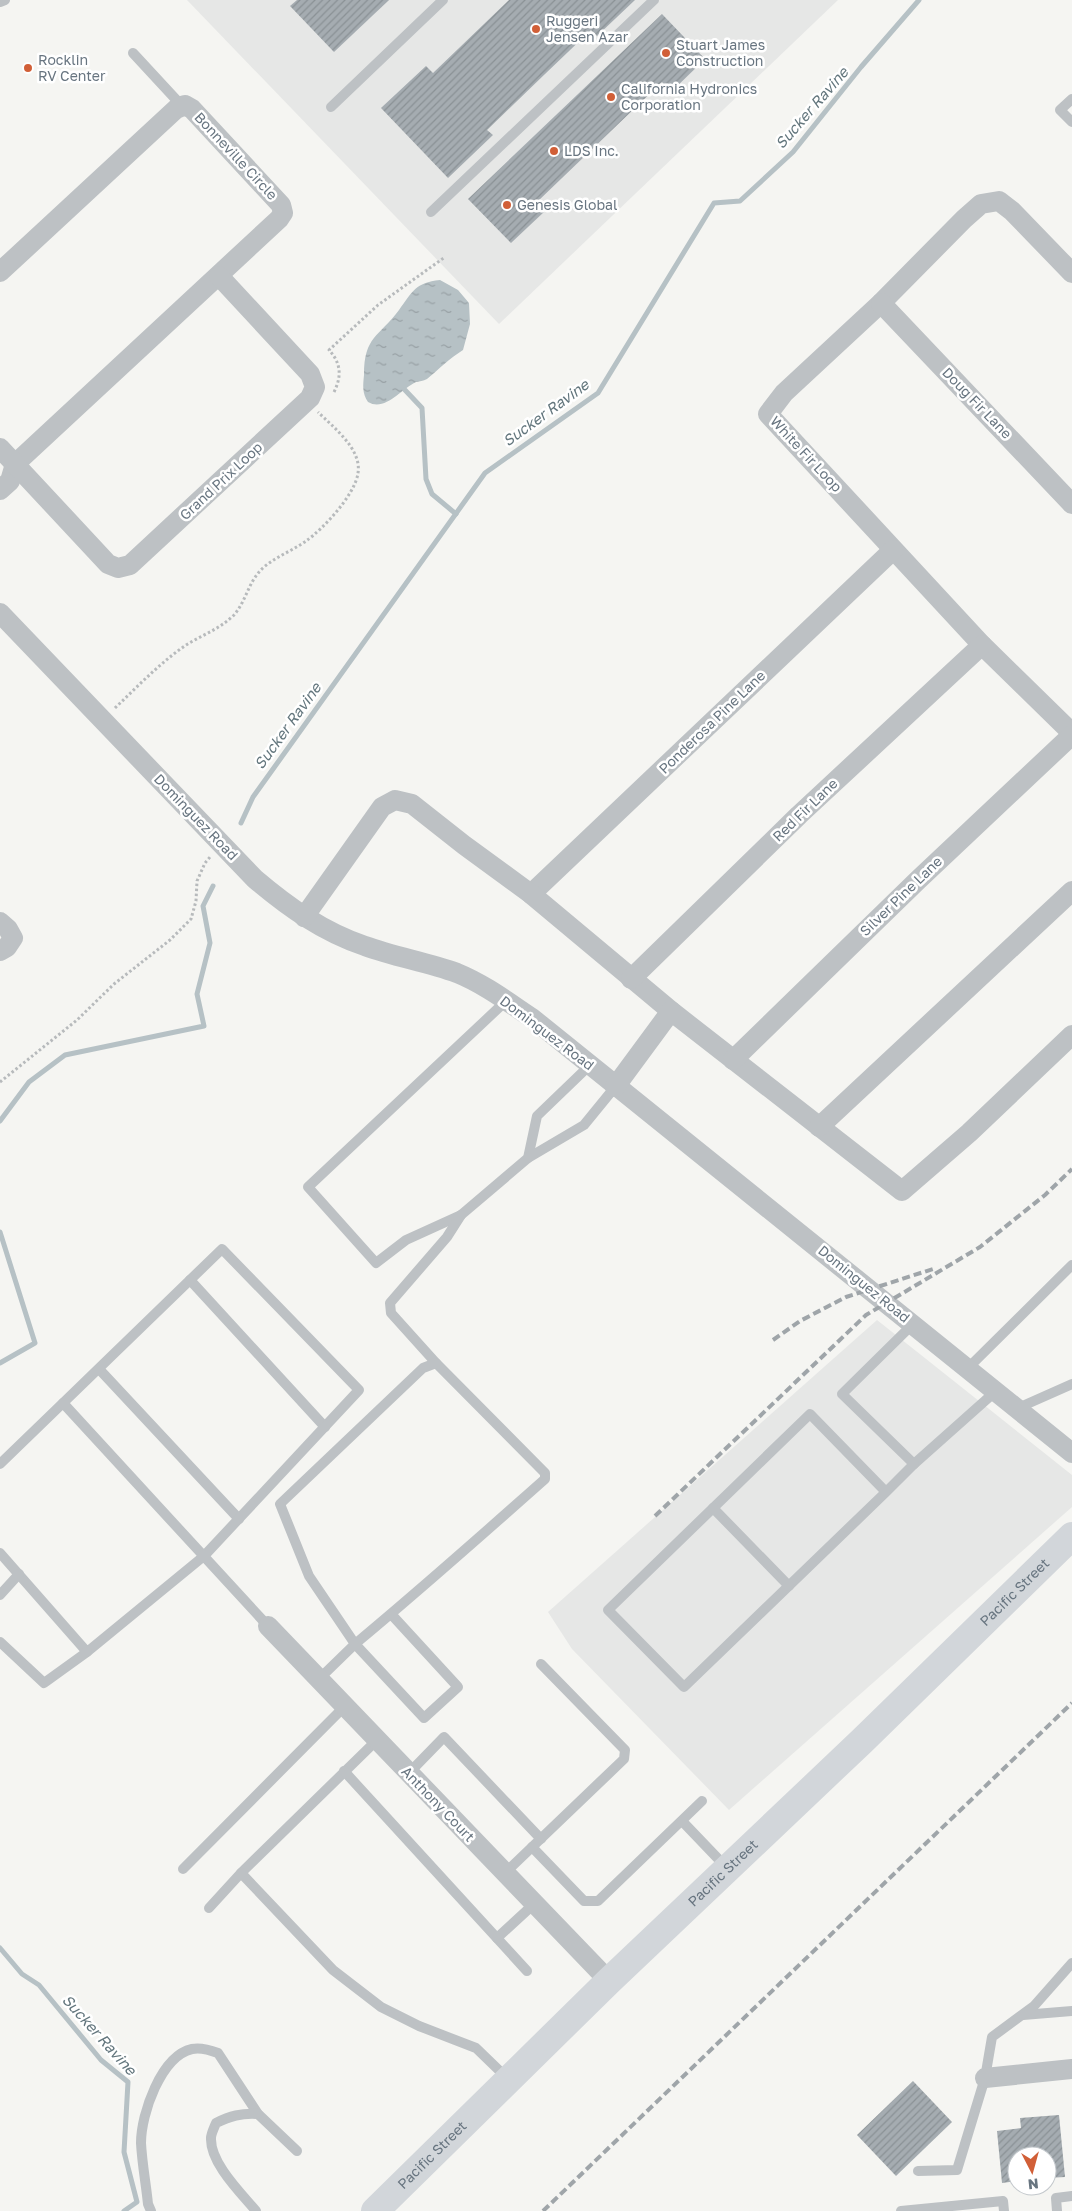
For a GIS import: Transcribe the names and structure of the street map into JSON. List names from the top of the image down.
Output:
{
  "streets": {
    "main road": ["Pacific Street"],
    "street": [
      "Bonneville Circle",
      "Doug Fir Lane",
      "White Fir Loop",
      "Grand Prix Loop",
      "Ponderosa Pine Lane",
      "Red Fir Lane",
      "Dominguez Road",
      "Silver Pine Lane",
      "Anthony Court"
    ]
  },
  "crossings": [
    ["Bonneville Circle", "Grand Prix Loop"],
    ["Doug Fir Lane", "White Fir Loop"],
    ["White Fir Loop", "Ponderosa Pine Lane"],
    ["White Fir Loop", "Red Fir Lane"],
    ["White Fir Loop", "Silver Pine Lane"],
    ["Pacific Street", "Anthony Court"]
  ],
  "water": ["Sucker Ravine"],
  "places": [
    "Ruggeri Jensen Azar",
    "Stuart James Construction",
    "Rocklin RV Center",
    "California Hydronics Corporation",
    "LDS Inc.",
    "Genesis Global"
  ],
  "north": "bottom"
}
